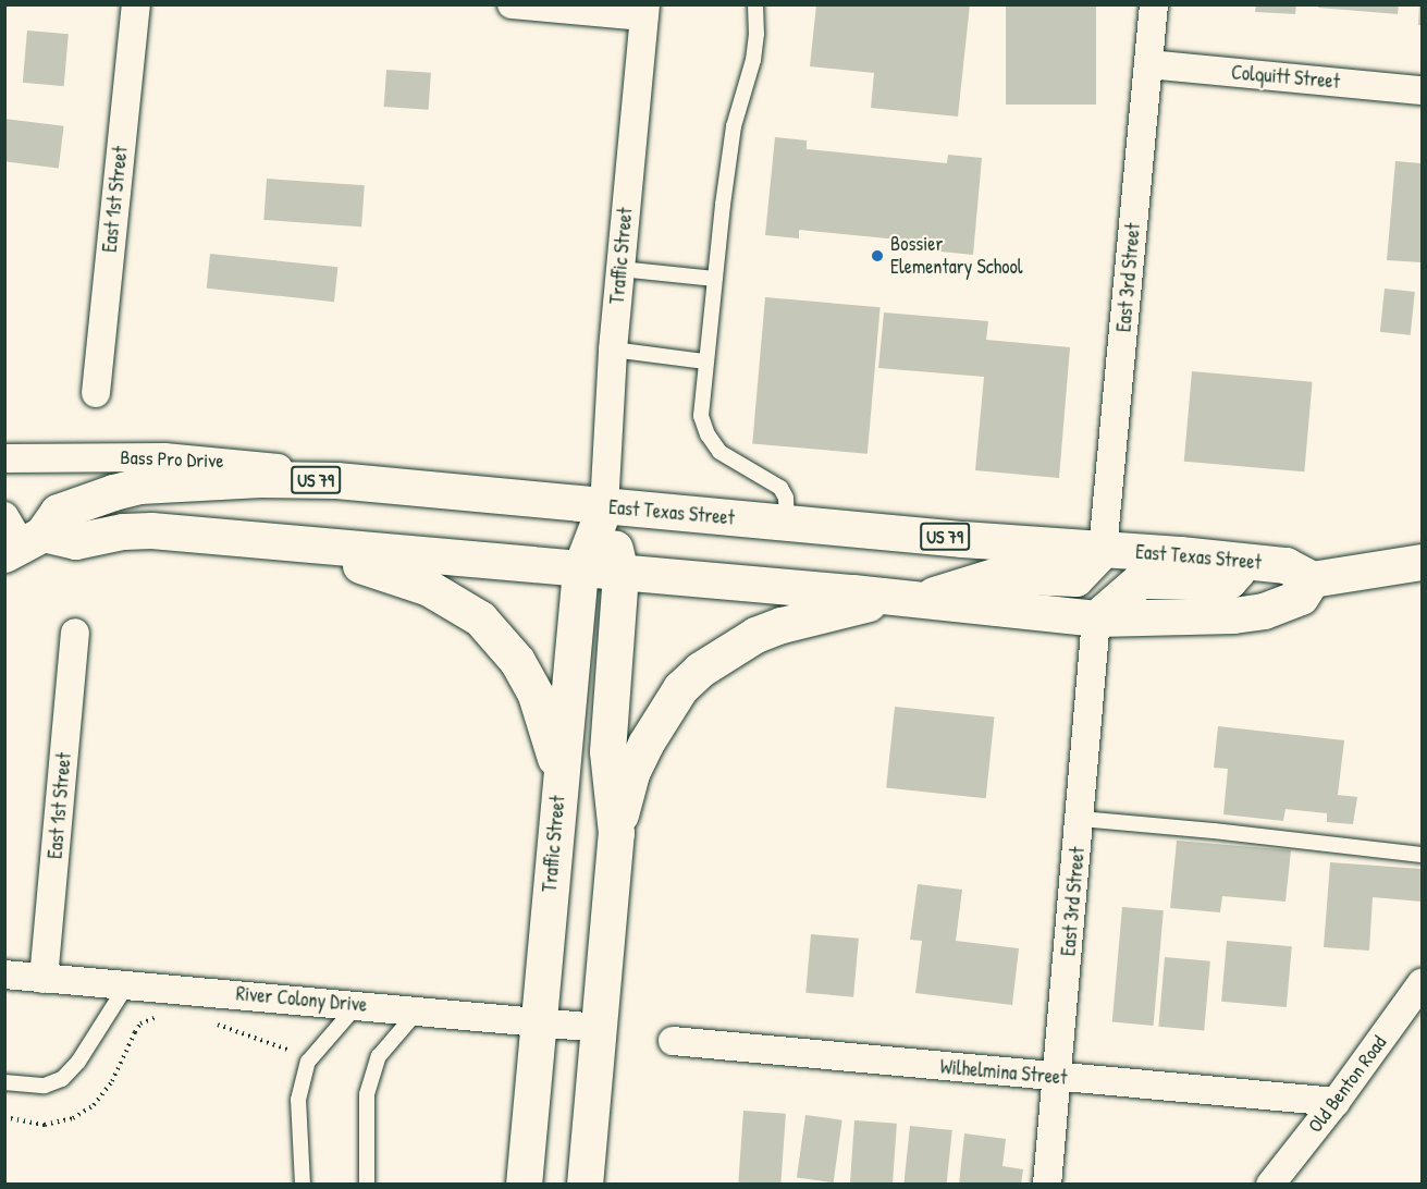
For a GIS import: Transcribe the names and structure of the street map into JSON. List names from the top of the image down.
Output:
{
  "streets": {
    "main road": ["Traffic Street", "US 79", "East Texas Street"],
    "street": [
      "Colquitt Street",
      "East 1st Street",
      "East 3rd Street",
      "Bass Pro Drive",
      "River Colony Drive",
      "Wilhelmina Street",
      "Old Benton Road"
    ]
  },
  "crossings": [
    ["Colquitt Street", "East 3rd Street"],
    ["East 1st Street", "River Colony Drive"],
    ["Traffic Street", "East Texas Street"],
    ["Traffic Street", "River Colony Drive"],
    ["East 3rd Street", "East Texas Street"],
    ["East 3rd Street", "Wilhelmina Street"],
    ["Bass Pro Drive", "East Texas Street"],
    ["Wilhelmina Street", "Old Benton Road"]
  ],
  "places": ["Bossier Elementary School"]
}
